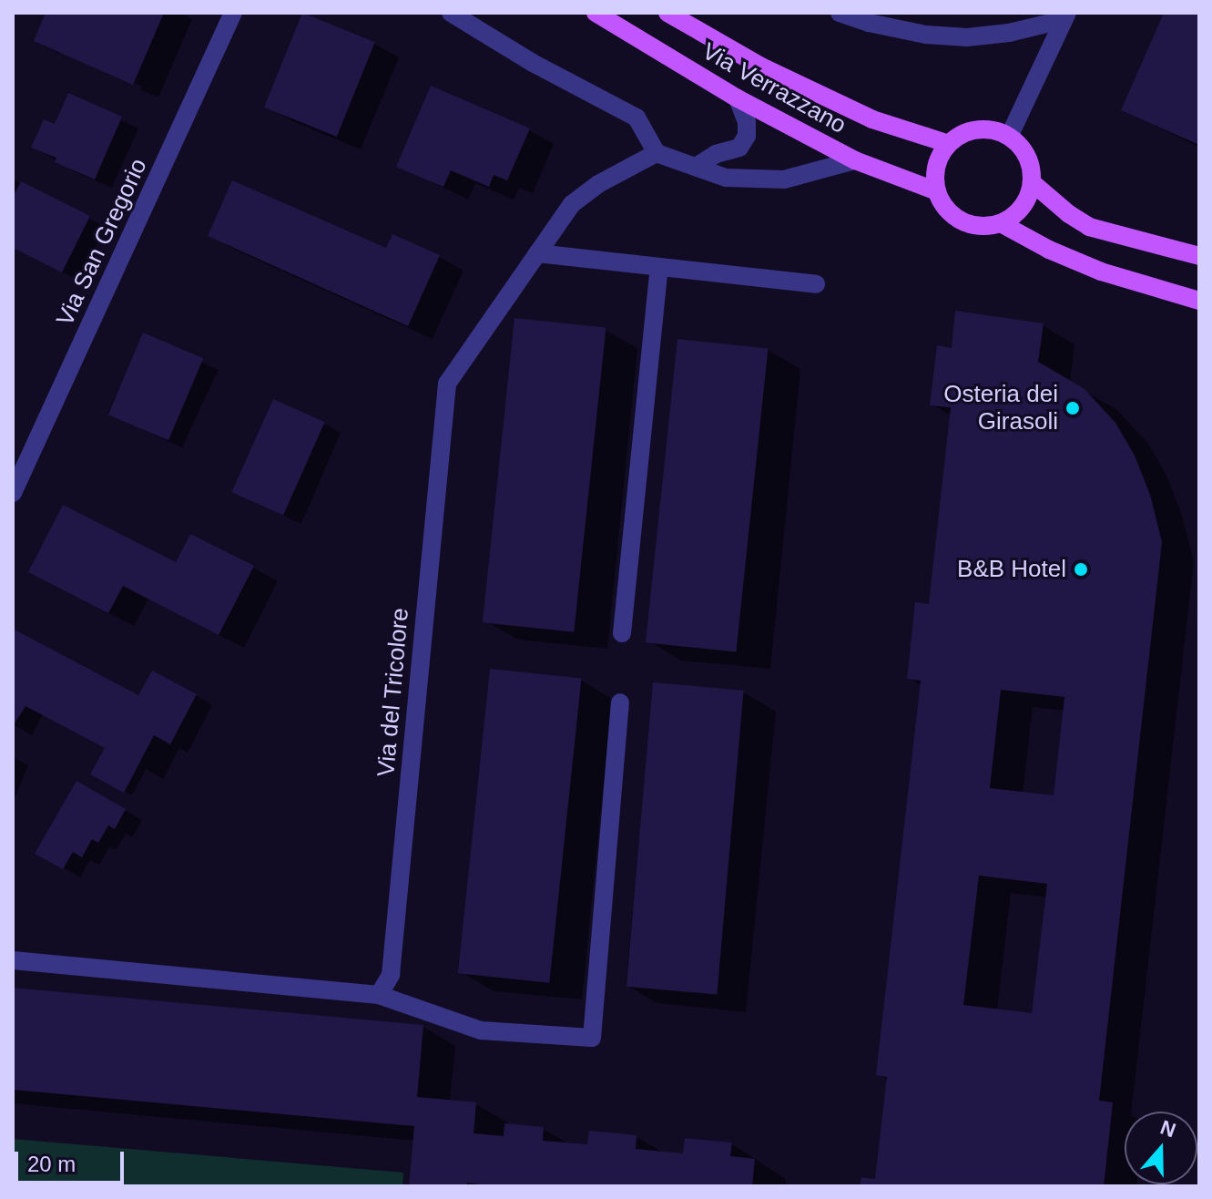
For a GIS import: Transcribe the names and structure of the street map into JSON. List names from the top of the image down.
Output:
{
  "streets": {
    "main road": ["Via Verrazzano"],
    "street": ["Via San Gregorio", "Via del Tricolore"]
  },
  "places": ["Osteria dei Girasoli", "B&B Hotel"],
  "scale_bar": "20 m",
  "north": "top"
}
